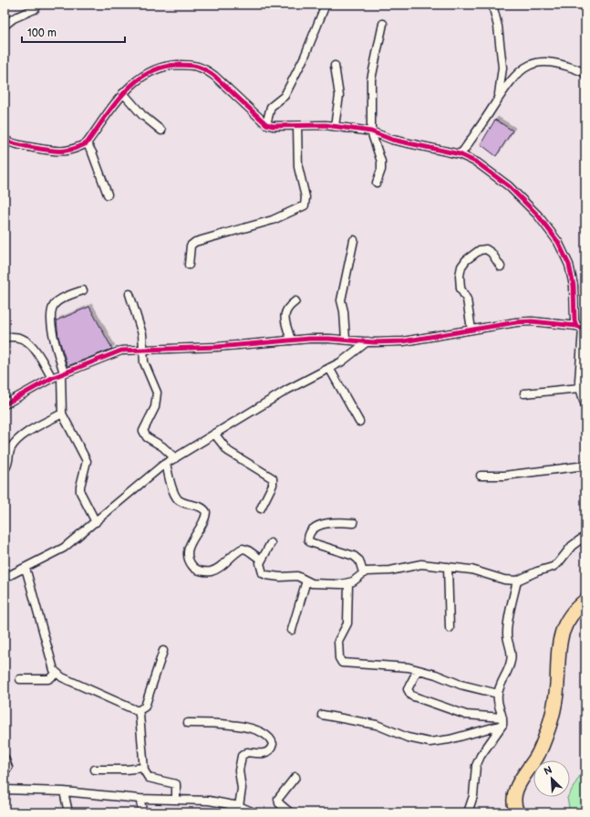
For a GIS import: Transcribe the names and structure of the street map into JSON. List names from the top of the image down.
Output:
{
  "scale_bar": "100 m",
  "north": "top left"
}
